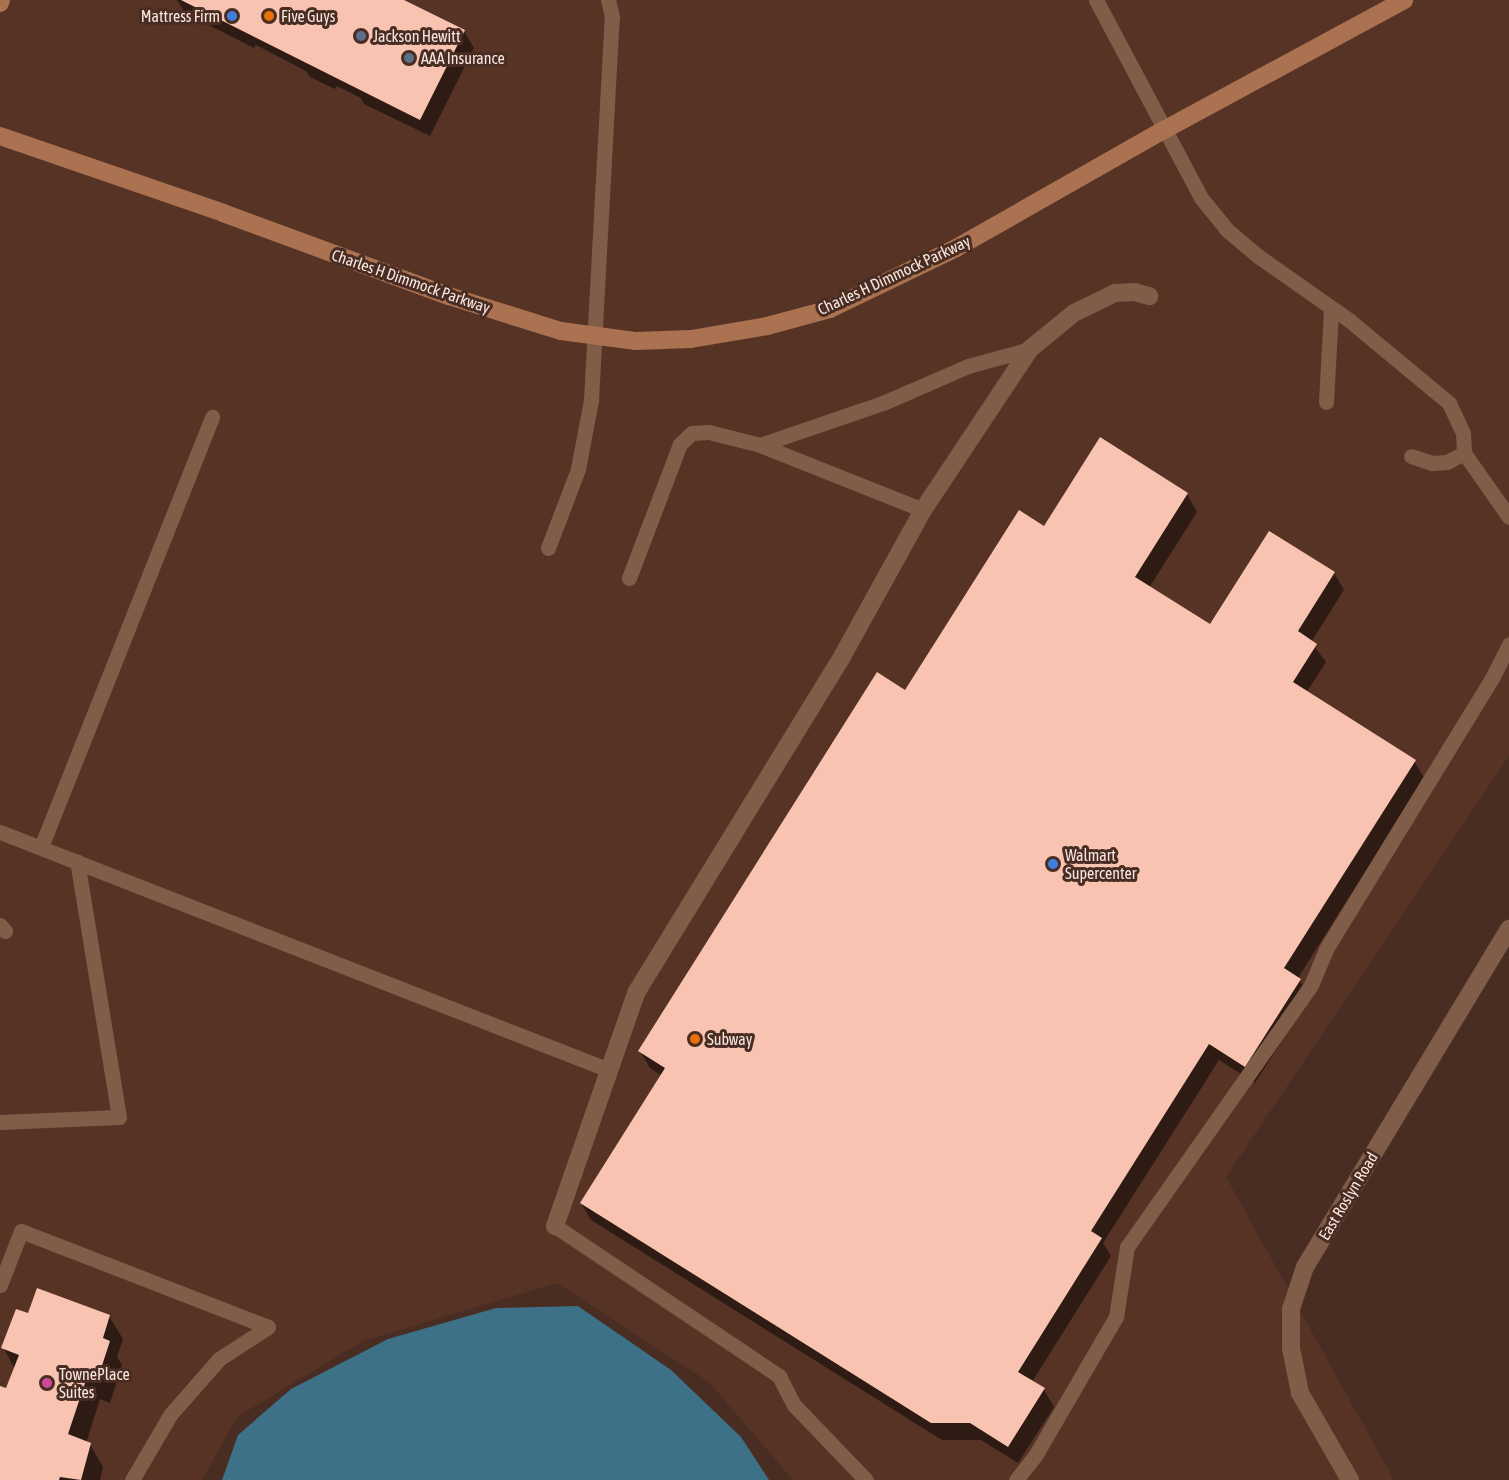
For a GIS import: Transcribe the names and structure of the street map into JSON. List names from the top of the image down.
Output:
{
  "streets": {
    "main road": ["Charles H Dimmock Parkway"],
    "street": ["East Roslyn Road"]
  },
  "places": [
    "Mattress Firm",
    "Five Guys",
    "Jackson Hewitt",
    "AAA Insurance",
    "Walmart Supercenter",
    "Subway",
    "TownePlace Suites"
  ]
}
